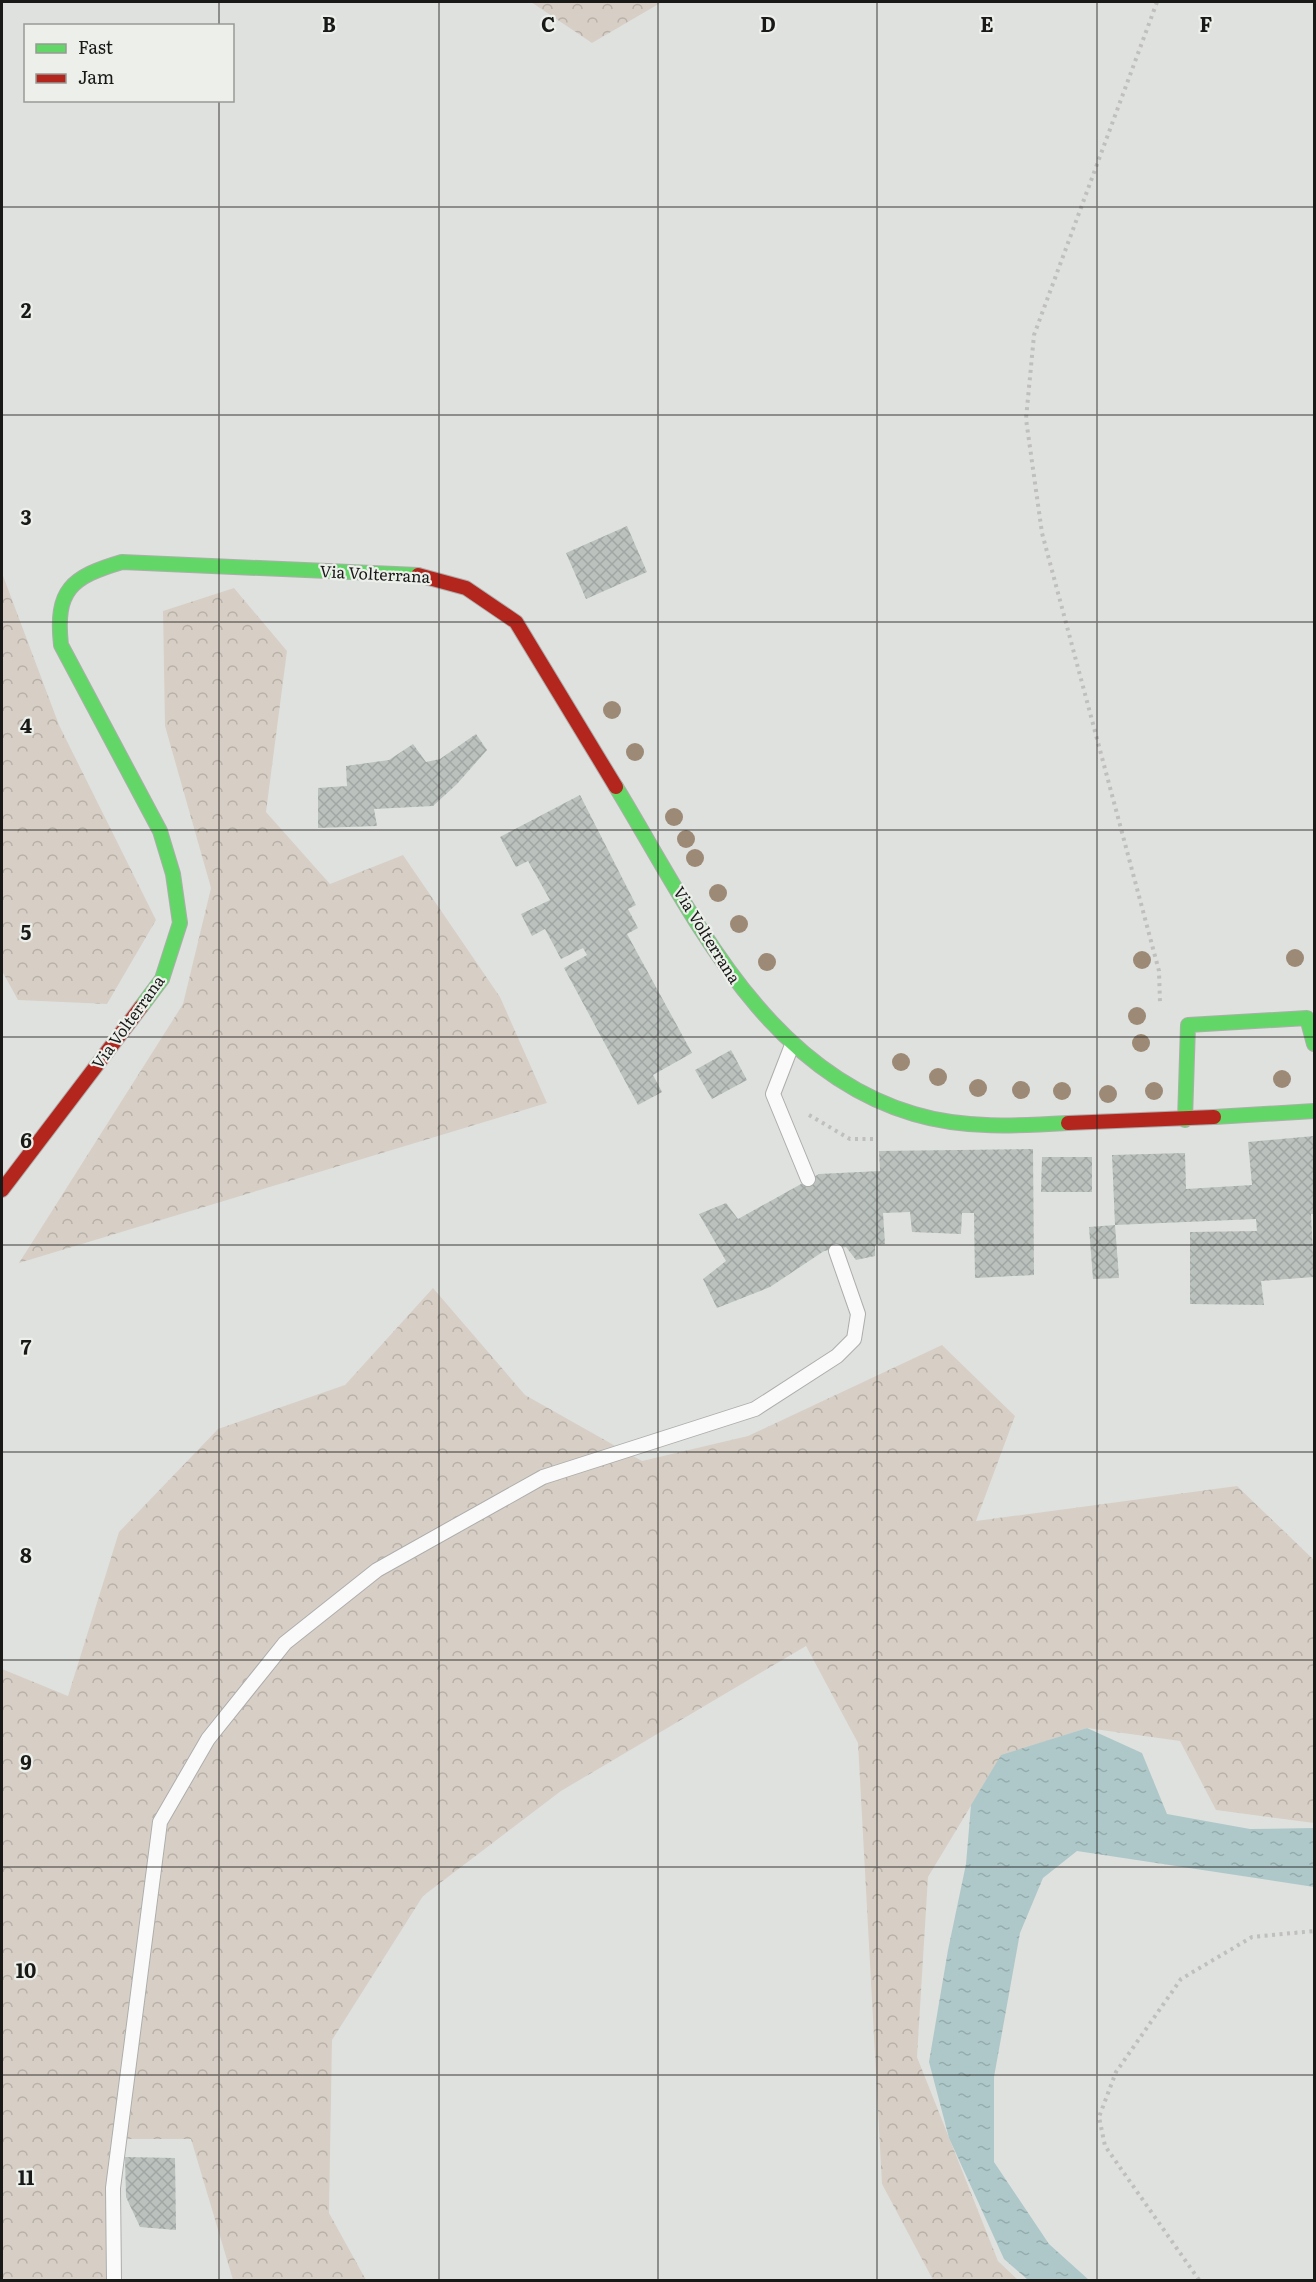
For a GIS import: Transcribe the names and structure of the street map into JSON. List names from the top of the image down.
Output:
{
  "streets": {
    "main road": ["Via Volterrana"]
  },
  "legend": ["Fast", "Jam"],
  "grid": {
    "columns": [
      "B",
      "C",
      "D",
      "E",
      "F"
    ],
    "rows": [
      "2",
      "3",
      "4",
      "5",
      "6",
      "7",
      "8",
      "9",
      "10",
      "11"
    ]
  }
}
